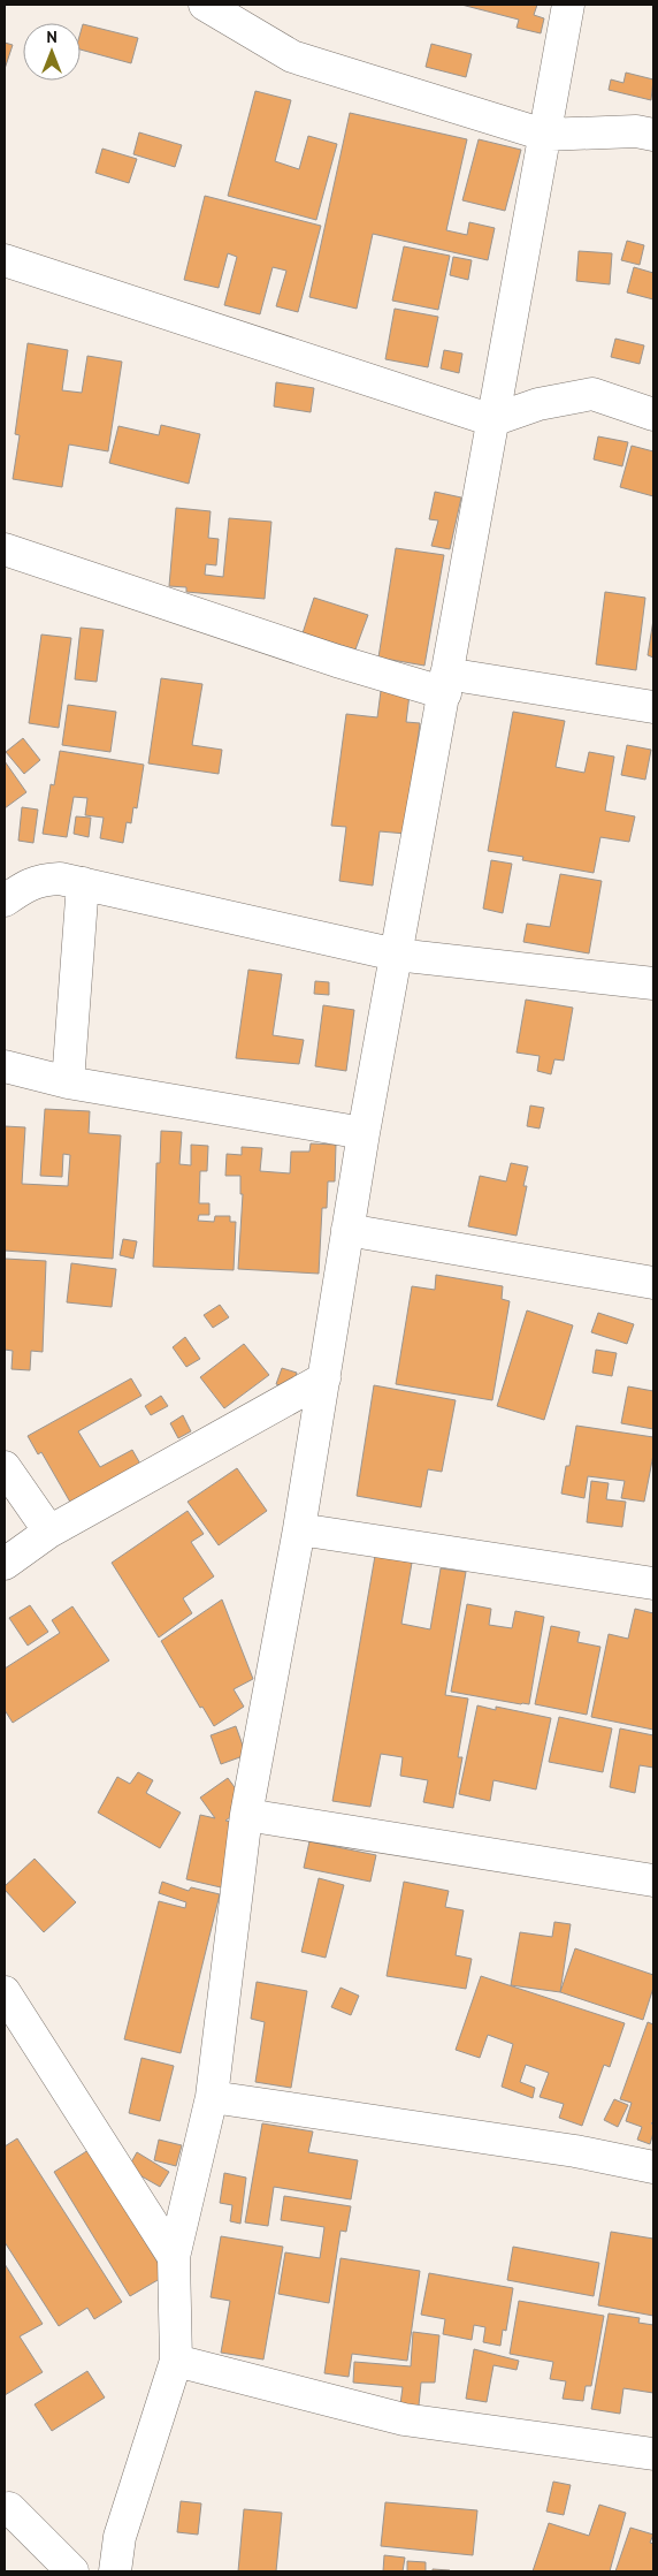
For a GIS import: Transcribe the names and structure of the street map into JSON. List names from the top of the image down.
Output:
{
  "north": "top"
}
